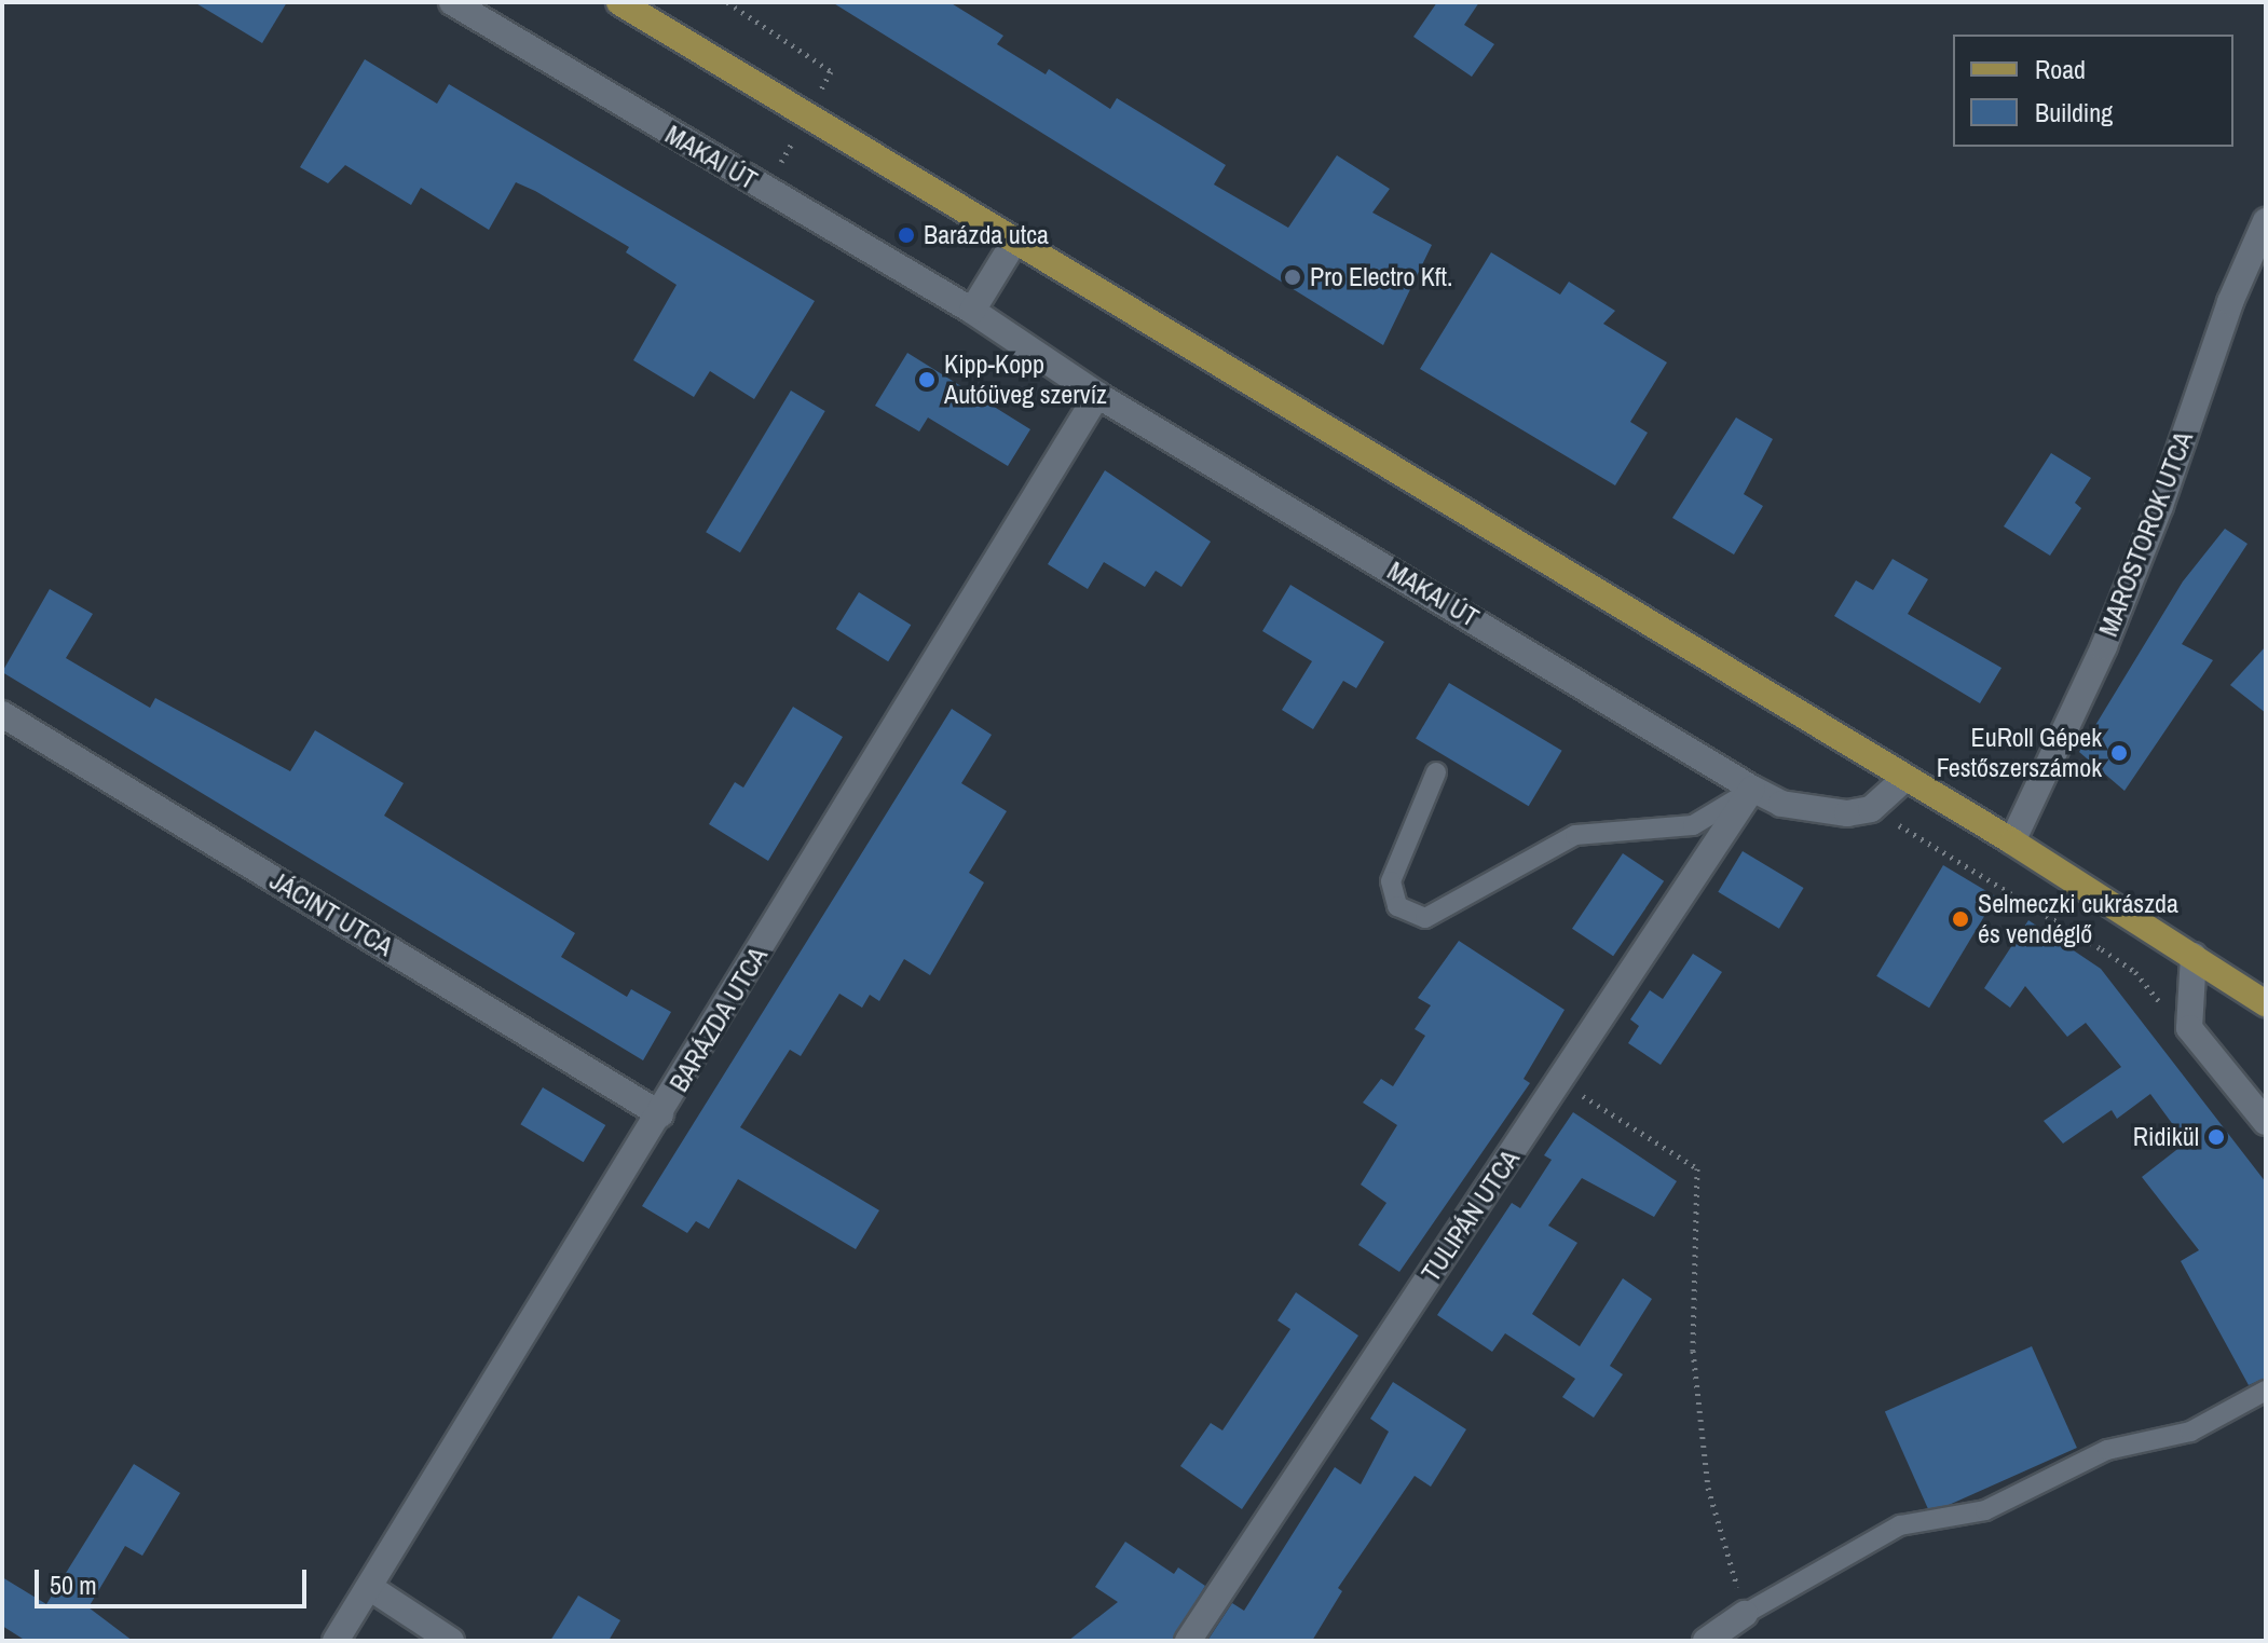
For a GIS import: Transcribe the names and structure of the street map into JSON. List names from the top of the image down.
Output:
{
  "streets": {
    "street": [
      "MAKAI ÚT",
      "MAROSTOROK UTCA",
      "JÁCINT UTCA",
      "BARÁZDA UTCA",
      "TULIPÁN UTCA"
    ]
  },
  "crossings": [
    ["MAKAI ÚT", "BARÁZDA UTCA"],
    ["MAKAI ÚT", "TULIPÁN UTCA"],
    ["JÁCINT UTCA", "BARÁZDA UTCA"]
  ],
  "places": [
    "Barázda utca",
    "Pro Electro Kft.",
    "Kipp-Kopp Autóüveg szervíz",
    "EuRoll Gépek Festőszerszámok",
    "Selmeczki cukrászda és vendéglő",
    "Ridikül"
  ],
  "legend": ["Road", "Building"],
  "scale_bar": "50 m"
}
